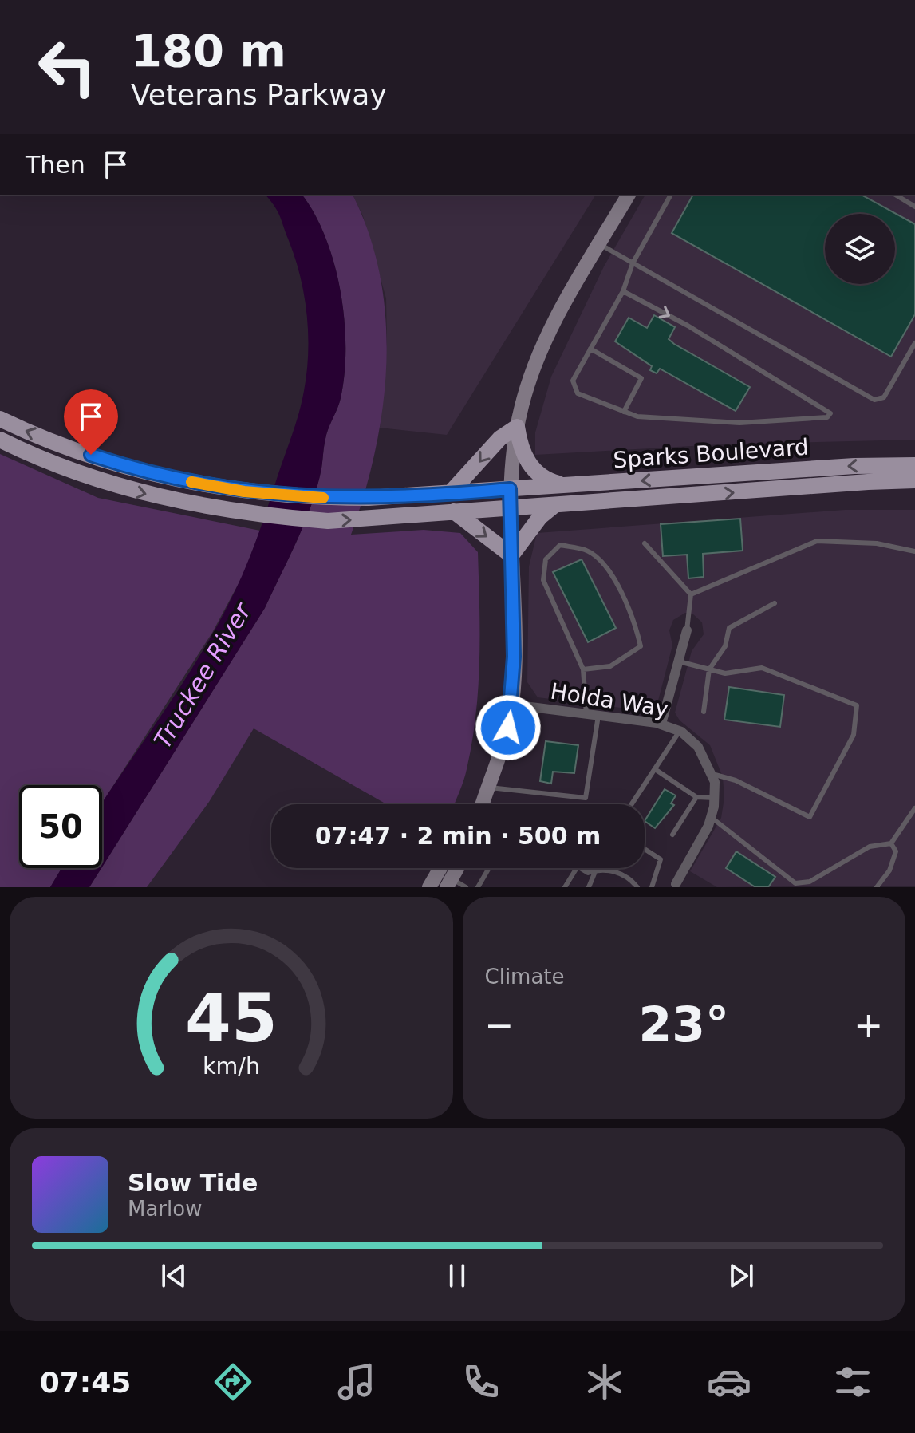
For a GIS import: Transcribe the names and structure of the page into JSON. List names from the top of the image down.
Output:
{
  "streets": {
    "main road": ["Sparks Boulevard"],
    "street": ["Holda Way"]
  },
  "water": ["Truckee River"],
  "page": {
    "turn": ["180 m", "Veterans Parkway"],
    "then": "Then",
    "limit": "50",
    "trip": "07:47 · 2 min · 500 m",
    "tile": "Climate",
    "heat": ["−", "23°", "+"],
    "song": ["Slow Tide", "Marlow"],
    "tabs": "07:45",
    "gauge": ["45", "km/h"]
  }
}
